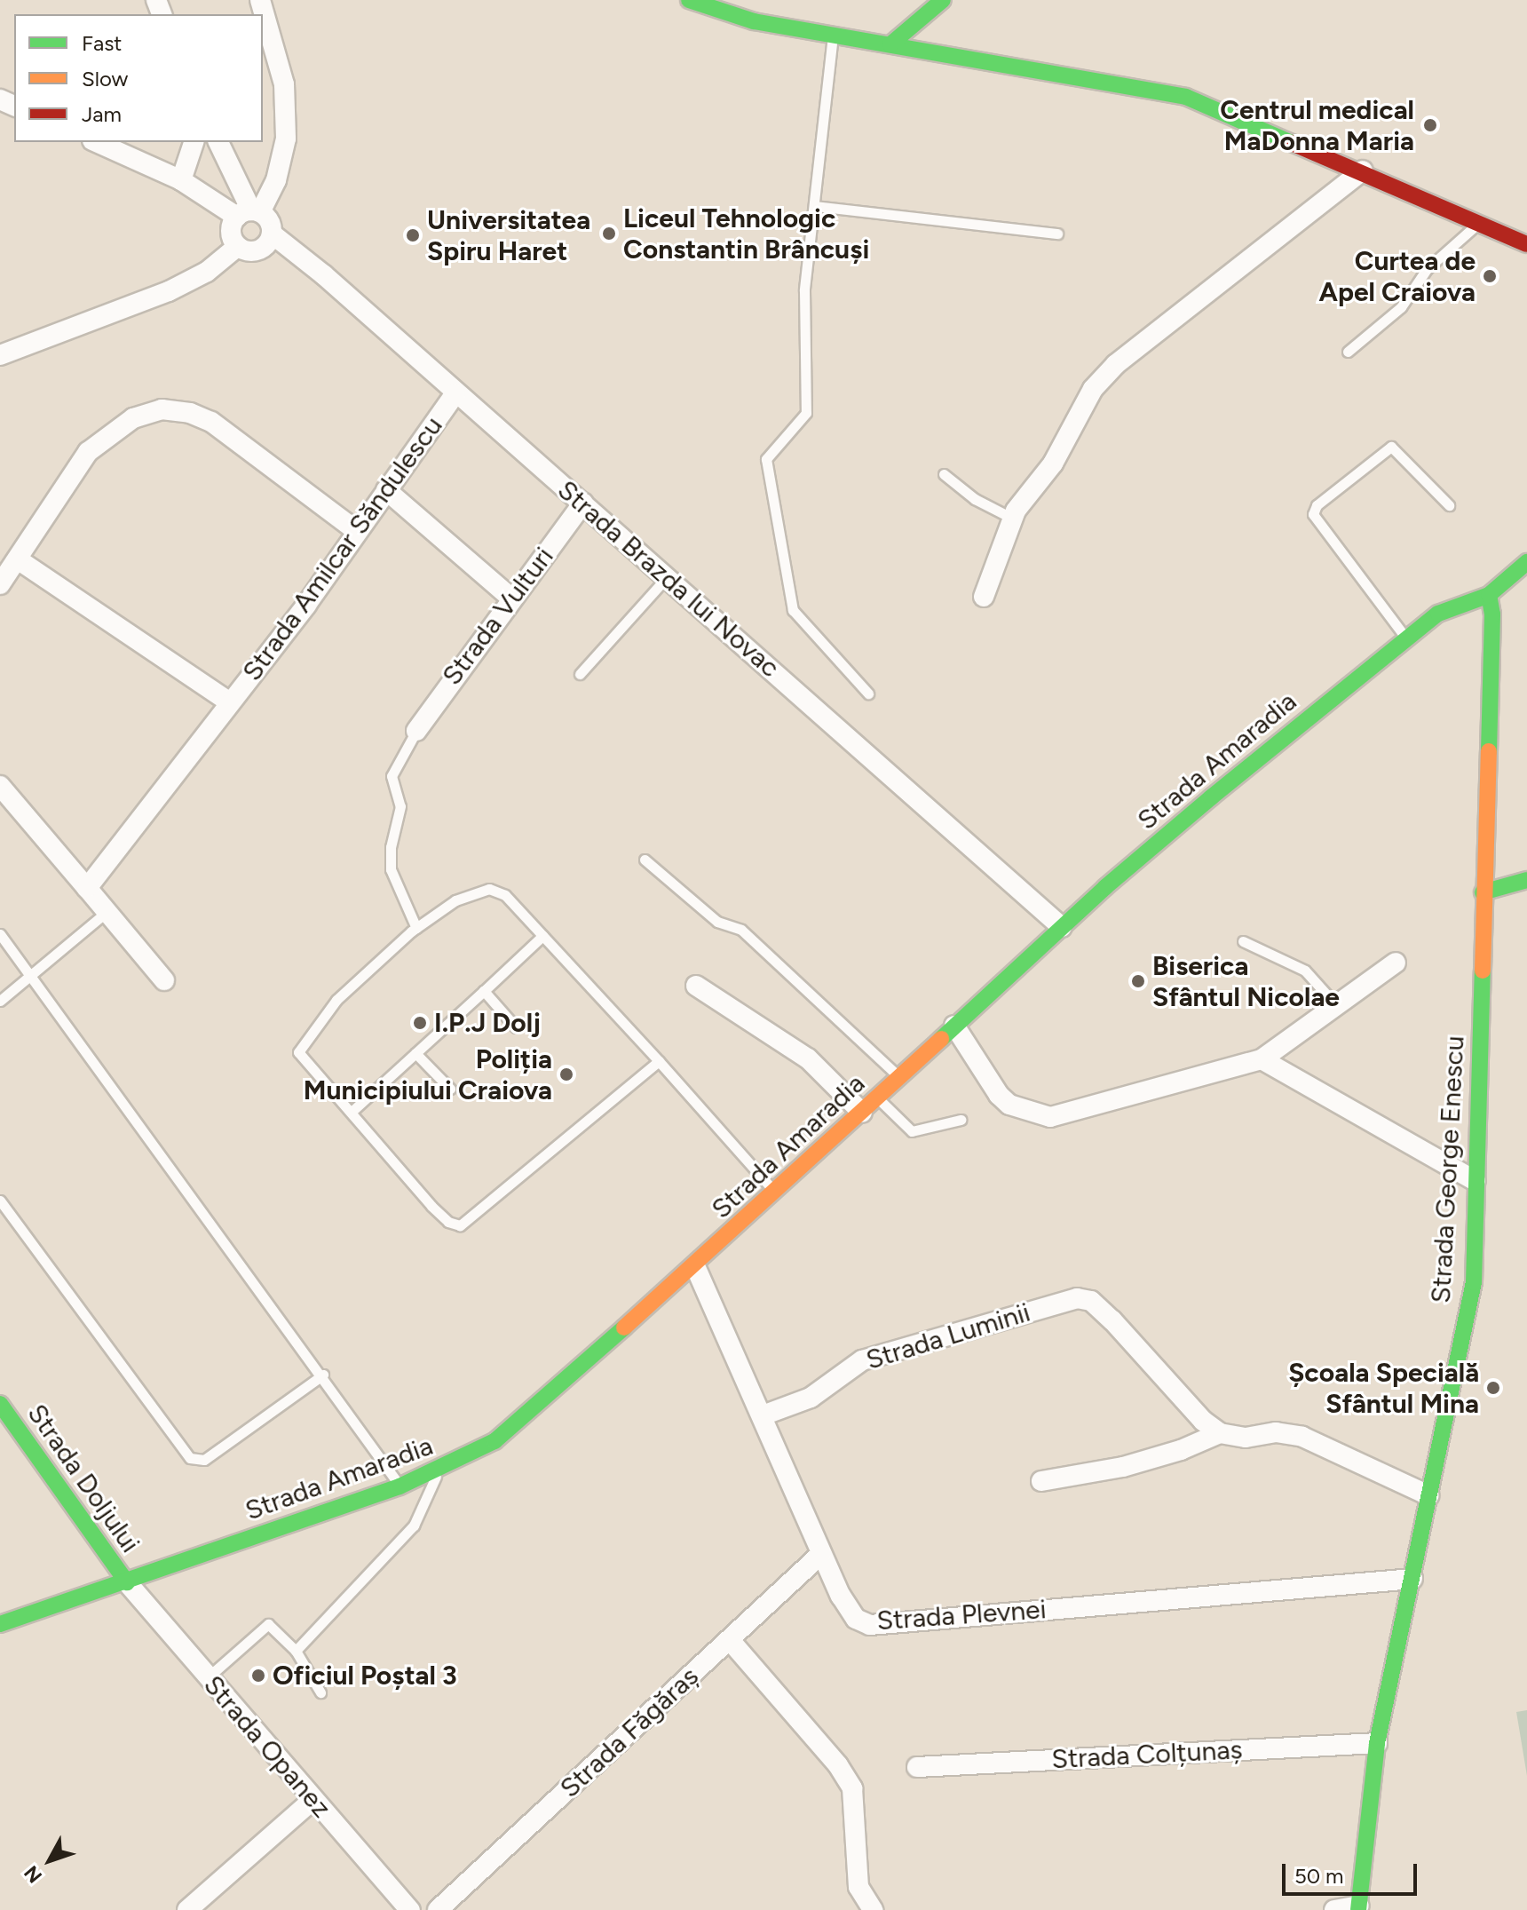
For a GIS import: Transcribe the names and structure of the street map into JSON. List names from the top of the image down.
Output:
{
  "streets": {
    "street": [
      "Strada Amilcar Săndulescu",
      "Strada Brazda lui Novac",
      "Strada Vulturi",
      "Strada Amaradia",
      "Strada George Enescu",
      "Strada Luminii",
      "Strada Doljului",
      "Strada Plevnei",
      "Strada Făgăraș",
      "Strada Opanez",
      "Strada Colțunaș"
    ]
  },
  "crossings": [
    ["Strada Amilcar Săndulescu", "Strada Brazda lui Novac"],
    ["Strada Brazda lui Novac", "Strada Vulturi"],
    ["Strada Brazda lui Novac", "Strada Amaradia"],
    ["Strada Amaradia", "Strada George Enescu"],
    ["Strada Amaradia", "Strada Doljului"],
    ["Strada Amaradia", "Strada Plevnei"],
    ["Strada Amaradia", "Strada Opanez"],
    ["Strada George Enescu", "Strada Plevnei"],
    ["Strada George Enescu", "Strada Colțunaș"],
    ["Strada Luminii", "Strada Plevnei"],
    ["Strada Doljului", "Strada Opanez"],
    ["Strada Plevnei", "Strada Făgăraș"]
  ],
  "places": [
    "Centrul medical MaDonna Maria",
    "Liceul Tehnologic Constantin Brâncuși",
    "Universitatea Spiru Haret",
    "Curtea de Apel Craiova",
    "Biserica Sfântul Nicolae",
    "I.P.J Dolj",
    "Poliția Municipiului Craiova",
    "Școala Specială Sfântul Mina",
    "Oficiul Poștal 3"
  ],
  "legend": ["Fast", "Slow", "Jam"],
  "scale_bar": "50 m",
  "north": "bottom left"
}
